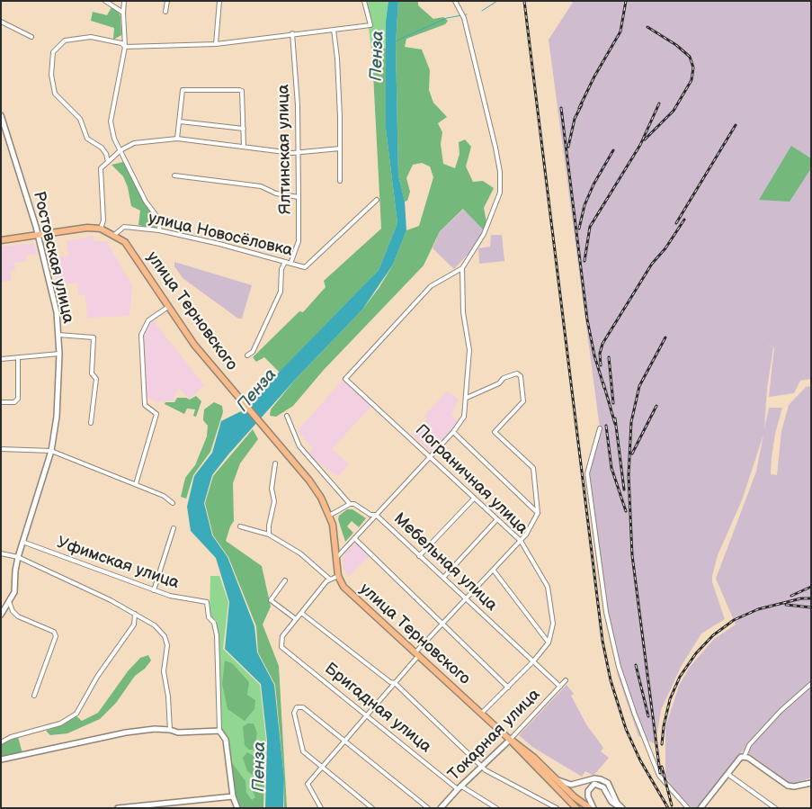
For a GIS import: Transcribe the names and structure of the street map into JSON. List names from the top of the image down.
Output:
{
  "streets": {
    "main road": ["улица Терновского"],
    "street": [
      "Ялтинская улица",
      "улица Новосёловка",
      "Ростовская улица",
      "Пограничная улица",
      "Мебельная улица",
      "Уфимская улица",
      "Бригадная улица",
      "Токарная улица"
    ]
  },
  "crossings": [
    ["Ялтинская улица", "улица Новосёловка"],
    ["улица Новосёловка", "улица Терновского"],
    ["Ростовская улица", "улица Терновского"],
    ["Ростовская улица", "Уфимская улица"],
    ["улица Терновского", "Токарная улица"],
    ["Мебельная улица", "Токарная улица"],
    ["Бригадная улица", "Токарная улица"]
  ],
  "water": ["Пенза"]
}
